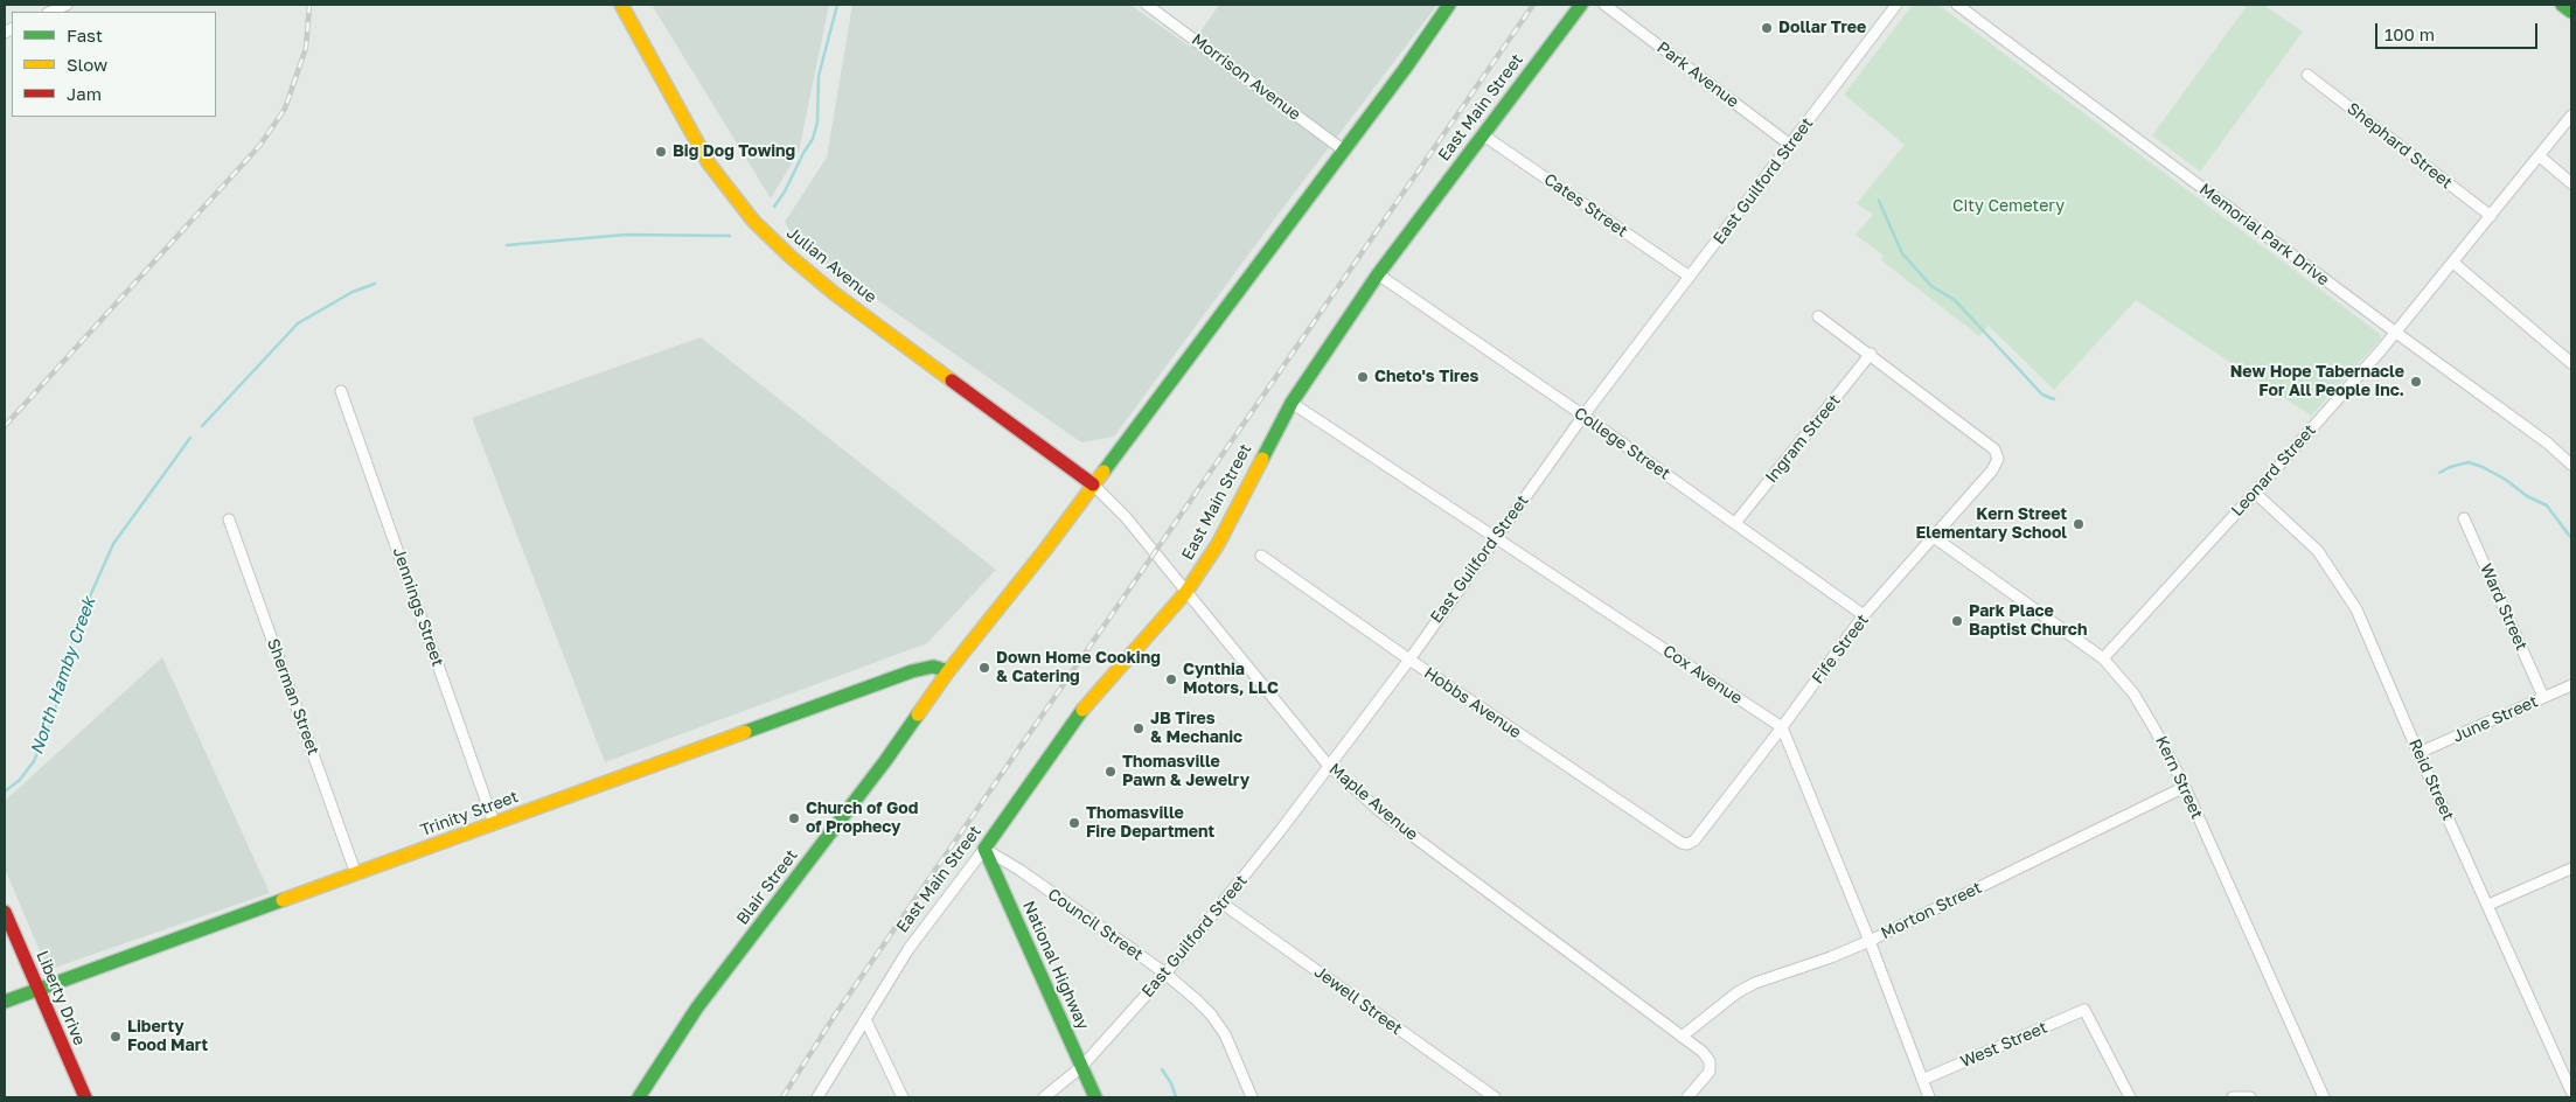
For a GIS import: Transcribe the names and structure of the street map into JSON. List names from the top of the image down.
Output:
{
  "streets": {
    "street": [
      "Park Avenue",
      "Morrison Avenue",
      "East Main Street",
      "Shephard Street",
      "East Guilford Street",
      "Cates Street",
      "Memorial Park Drive",
      "Julian Avenue",
      "Ingram Street",
      "College Street",
      "Leonard Street",
      "Jennings Street",
      "Ward Street",
      "Fife Street",
      "Cox Avenue",
      "Sherman Street",
      "Hobbs Avenue",
      "June Street",
      "Kern Street",
      "Reid Street",
      "Maple Avenue",
      "Trinity Street",
      "Blair Street",
      "Morton Street",
      "Council Street",
      "National Highway",
      "Liberty Drive",
      "Jewell Street",
      "West Street"
    ]
  },
  "crossings": [
    ["Park Avenue", "East Guilford Street"],
    ["East Main Street", "Cates Street"],
    ["East Main Street", "College Street"],
    ["East Main Street", "Cox Avenue"],
    ["East Main Street", "Maple Avenue"],
    ["East Main Street", "Council Street"],
    ["East Main Street", "National Highway"],
    ["Shephard Street", "Leonard Street"],
    ["East Guilford Street", "Cates Street"],
    ["East Guilford Street", "College Street"],
    ["East Guilford Street", "Cox Avenue"],
    ["East Guilford Street", "Hobbs Avenue"],
    ["East Guilford Street", "Maple Avenue"],
    ["East Guilford Street", "Council Street"],
    ["East Guilford Street", "National Highway"],
    ["East Guilford Street", "Jewell Street"],
    ["Memorial Park Drive", "Leonard Street"],
    ["Julian Avenue", "Maple Avenue"],
    ["Ingram Street", "College Street"],
    ["Ingram Street", "Fife Street"],
    ["College Street", "Fife Street"],
    ["Leonard Street", "Kern Street"],
    ["Leonard Street", "Reid Street"],
    ["Jennings Street", "Trinity Street"],
    ["Ward Street", "June Street"],
    ["Fife Street", "Cox Avenue"],
    ["Fife Street", "Hobbs Avenue"],
    ["Fife Street", "Kern Street"],
    ["Sherman Street", "Trinity Street"],
    ["June Street", "Reid Street"],
    ["Kern Street", "Morton Street"],
    ["Maple Avenue", "Morton Street"],
    ["Trinity Street", "Blair Street"],
    ["Trinity Street", "Liberty Drive"],
    ["Council Street", "National Highway"]
  ],
  "water": ["North Hamby Creek"],
  "parks": ["City Cemetery"],
  "places": [
    "Dollar Tree",
    "Big Dog Towing",
    "Cheto's Tires",
    "New Hope Tabernacle For All People Inc.",
    "Kern Street Elementary School",
    "Park Place Baptist Church",
    "Down Home Cooking & Catering",
    "Cynthia Motors, LLC",
    "JB Tires & Mechanic",
    "Thomasville Pawn & Jewelry",
    "Church of God of Prophecy",
    "Thomasville Fire Department",
    "Liberty Food Mart"
  ],
  "legend": ["Fast", "Slow", "Jam"],
  "scale_bar": "100 m"
}
